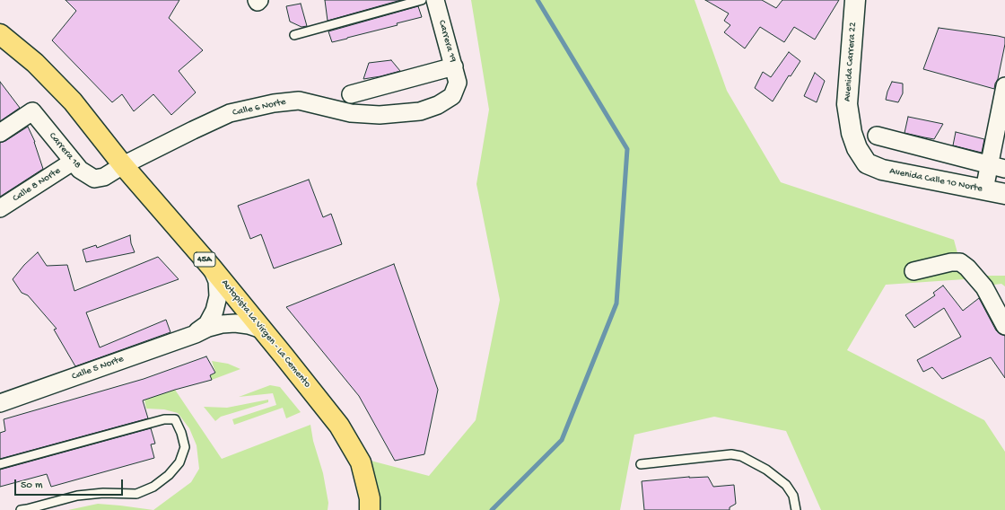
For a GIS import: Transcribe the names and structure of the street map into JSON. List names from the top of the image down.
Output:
{
  "streets": {
    "main road": ["45A", "Autopista La Virgen - La Cemento"],
    "street": [
      "Carrera 19",
      "Avenida Carrera 22",
      "Calle 6 Norte",
      "Carrera 18",
      "Avenida Calle 10 Norte",
      "Calle 8 Norte",
      "Calle 5 Norte"
    ]
  },
  "crossings": [
    ["Carrera 19", "Calle 6 Norte"],
    ["Avenida Carrera 22", "Avenida Calle 10 Norte"],
    ["Calle 6 Norte", "Carrera 18"],
    ["Calle 6 Norte", "Autopista La Virgen - La Cemento"],
    ["Carrera 18", "Calle 8 Norte"],
    ["Carrera 18", "Autopista La Virgen - La Cemento"],
    ["Autopista La Virgen - La Cemento", "Calle 5 Norte"]
  ],
  "scale_bar": "50 m"
}
